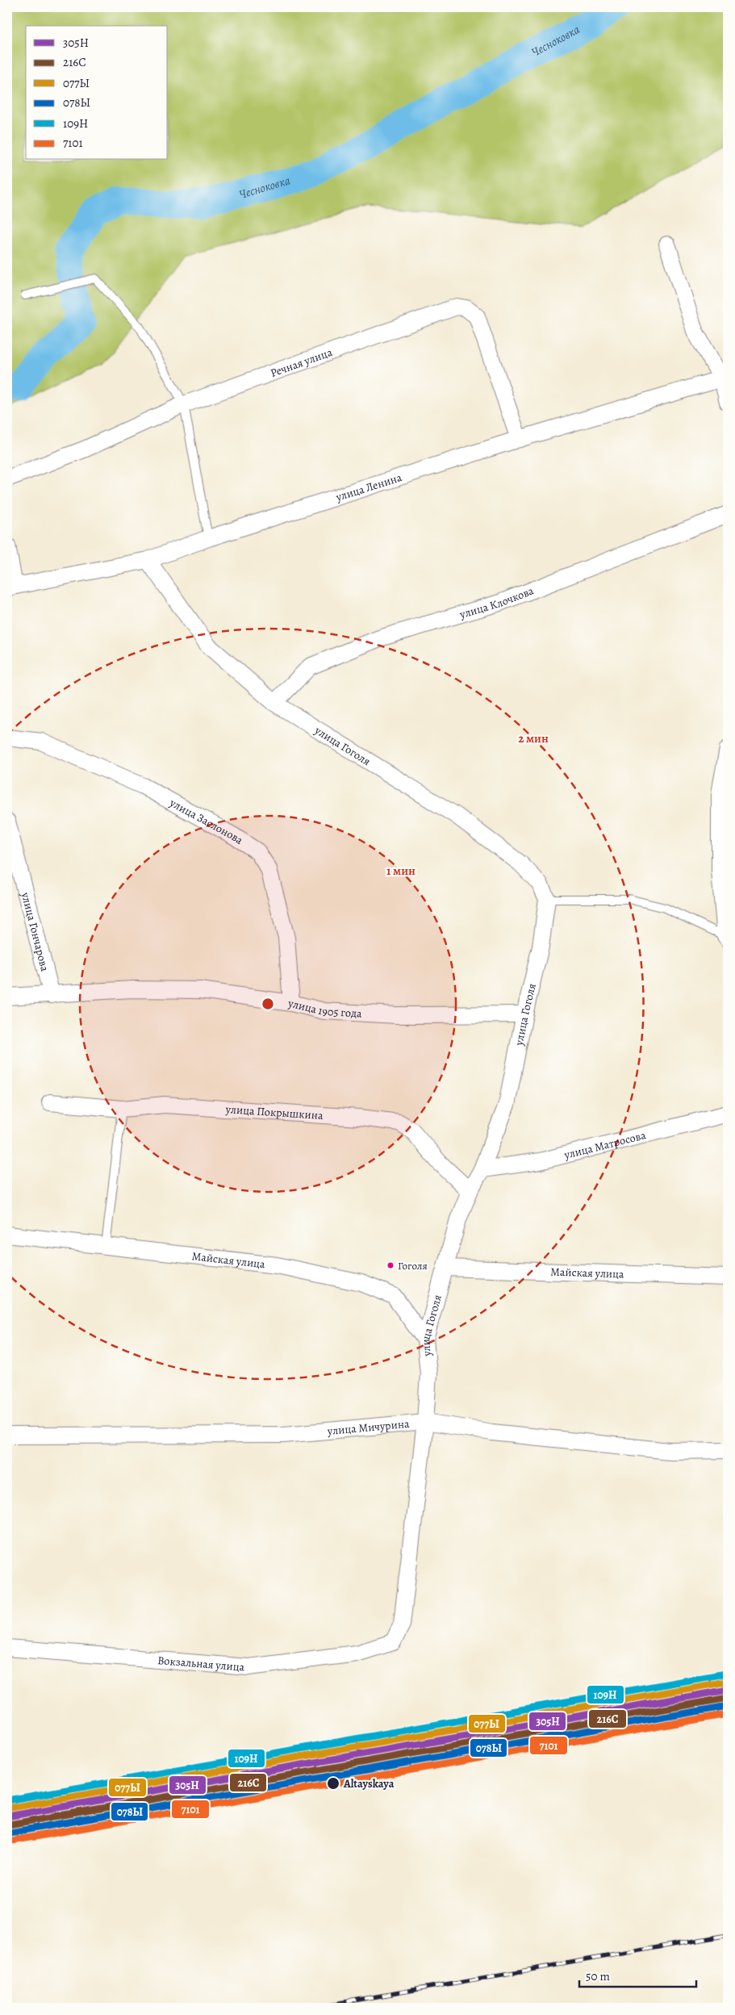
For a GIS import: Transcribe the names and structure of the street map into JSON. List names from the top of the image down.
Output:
{
  "streets": {
    "street": [
      "Речная улица",
      "улица Ленина",
      "улица Клочкова",
      "улица Гоголя",
      "улица Заслонова",
      "улица Гончарова",
      "улица 1905 года",
      "улица Покрышкина",
      "улица Матросова",
      "Майская улица",
      "улица Мичурина",
      "Вокзальная улица"
    ]
  },
  "crossings": [
    ["Речная улица", "улица Ленина"],
    ["улица Ленина", "улица Гоголя"],
    ["улица Клочкова", "улица Гоголя"],
    ["улица Гоголя", "улица 1905 года"],
    ["улица Гоголя", "улица Покрышкина"],
    ["улица Гоголя", "улица Матросова"],
    ["улица Гоголя", "Майская улица"],
    ["улица Гоголя", "улица Мичурина"],
    ["улица Гоголя", "Вокзальная улица"],
    ["улица Заслонова", "улица 1905 года"],
    ["улица Гончарова", "улица 1905 года"]
  ],
  "water": ["Чесноковка"],
  "places": ["Гоголя", "Altayskaya"],
  "lines": [
    "transit line 109Н",
    "transit line 077Ы",
    "transit line 305Н",
    "transit line 216С",
    "transit line 078Ы",
    "transit line 7101"
  ],
  "legend": [
    "305Н",
    "216С",
    "077Ы",
    "078Ы",
    "109Н",
    "7101"
  ],
  "scale_bar": "50 m",
  "rings": ["2 мин", "1 мин"]
}
